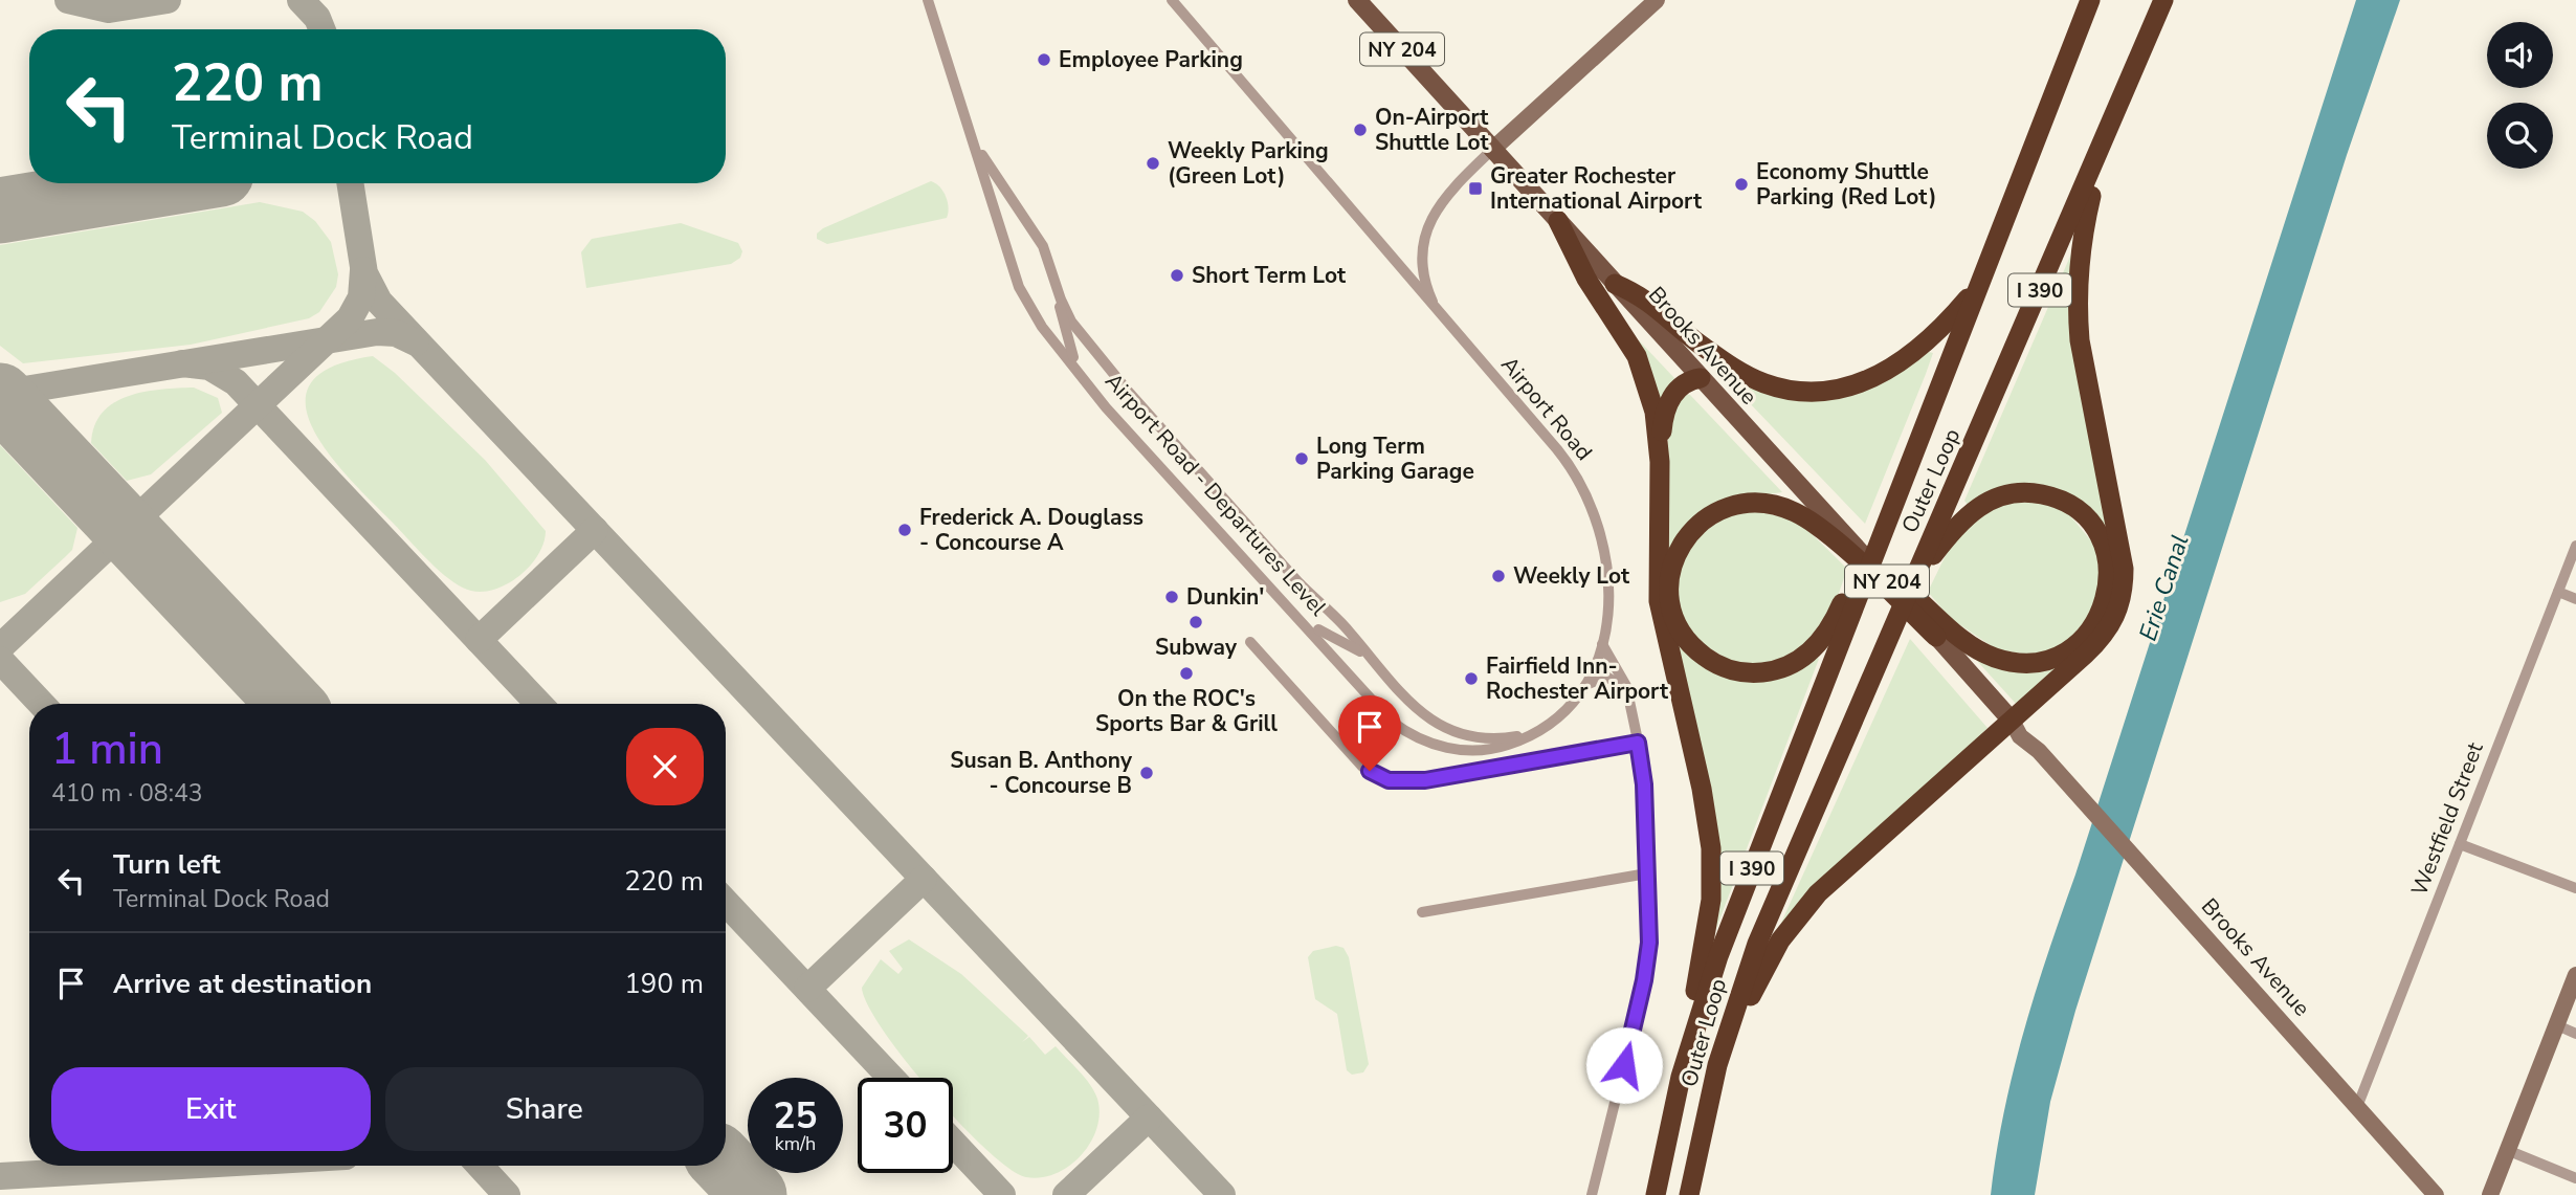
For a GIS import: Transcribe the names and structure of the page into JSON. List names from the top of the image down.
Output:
{
  "streets": {
    "highway": ["I 390", "Outer Loop"],
    "main road": ["NY 204", "Brooks Avenue"],
    "street": ["Airport Road", "Airport Road - Departures Level", "Westfield Street"]
  },
  "crossings": [
    ["Brooks Avenue", "Airport Road"],
    ["Brooks Avenue", "Westfield Street"],
    ["Airport Road", "Airport Road - Departures Level"]
  ],
  "water": ["Erie Canal"],
  "places": {
    "other": [
      "Employee Parking",
      "On-Airport Shuttle Lot",
      "Weekly Parking (Green Lot)",
      "Economy Shuttle Parking (Red Lot)",
      "Short Term Lot",
      "Long Term Parking Garage",
      "Frederick A. Douglass - Concourse A",
      "Weekly Lot",
      "Dunkin'",
      "Subway",
      "On the ROC's Sports Bar & Grill",
      "Fairfield Inn- Rochester Airport",
      "Susan B. Anthony - Concourse B"
    ],
    "transit": ["Greater Rochester International Airport"]
  },
  "page": {
    "turn": ["220 m", "Terminal Dock Road"],
    "heading": ["1 min", "410 m · 08:43"],
    "list": [
      {
        "name": "Turn left",
        "note": "Terminal Dock Road",
        "value": "220 m"
      },
      {
        "name": "Arrive at destination",
        "value": "190 m"
      }
    ],
    "buttons": ["Exit", "Share"],
    "speed": "25 km/h",
    "limit": "30"
  }
}
